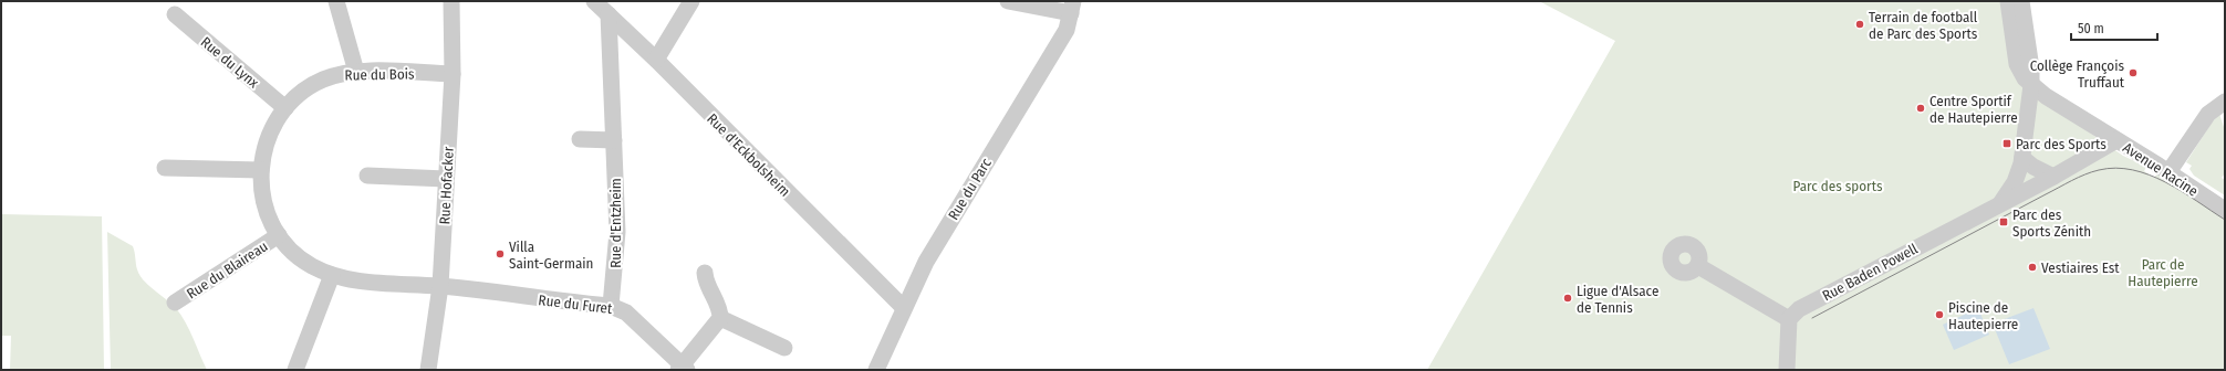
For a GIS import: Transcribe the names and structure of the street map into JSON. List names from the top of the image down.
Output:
{
  "streets": {
    "street": [
      "Rue du Lynx",
      "Rue du Bois",
      "Rue d'Eckbolsheim",
      "Avenue Racine",
      "Rue Hofacker",
      "Rue du Parc",
      "Rue d'Entzheim",
      "Rue du Blaireau",
      "Rue Baden Powell",
      "Rue du Furet"
    ]
  },
  "crossings": [
    ["Rue du Lynx", "Rue du Bois"],
    ["Rue du Bois", "Rue Hofacker"],
    ["Rue du Bois", "Rue du Blaireau"],
    ["Rue du Bois", "Rue du Furet"],
    ["Rue d'Eckbolsheim", "Rue du Parc"],
    ["Rue d'Eckbolsheim", "Rue d'Entzheim"],
    ["Avenue Racine", "Rue Baden Powell"],
    ["Rue Hofacker", "Rue du Furet"],
    ["Rue d'Entzheim", "Rue du Furet"]
  ],
  "parks": ["Parc des sports", "Parc de Hautepierre"],
  "places": {
    "other": [
      "Terrain de football de Parc des Sports",
      "Collège François Truffaut",
      "Centre Sportif de Hautepierre",
      "Villa Saint-Germain",
      "Vestiaires Est",
      "Ligue d'Alsace de Tennis",
      "Piscine de Hautepierre"
    ],
    "transit": ["Parc des Sports", "Parc des Sports Zénith"]
  },
  "scale_bar": "50 m"
}
